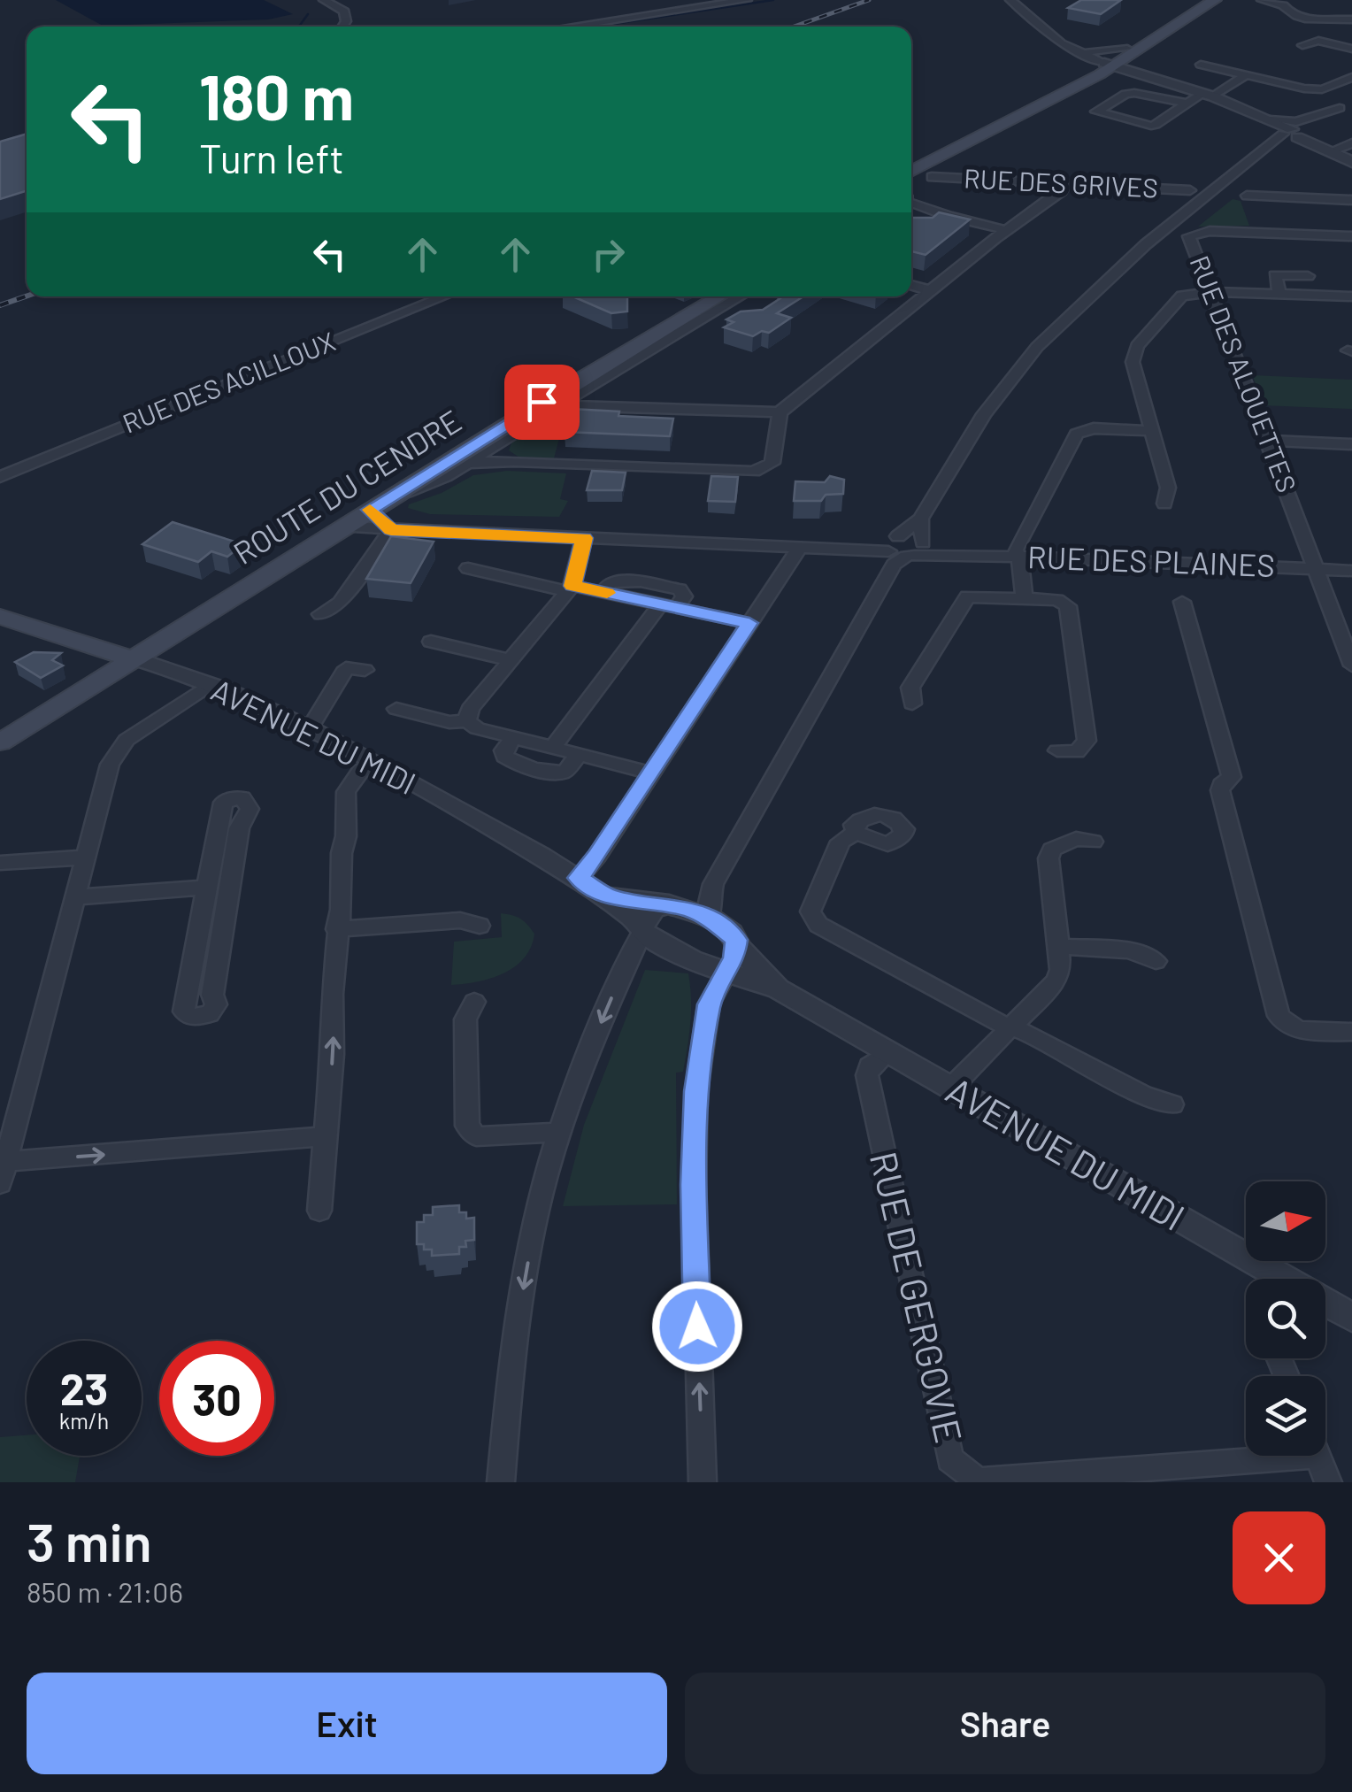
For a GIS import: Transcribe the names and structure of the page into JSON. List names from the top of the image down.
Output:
{
  "streets": {
    "main road": ["ROUTE DU CENDRE", "AVENUE DU MIDI"],
    "street": [
      "RUE DES GRIVES",
      "RUE DES ALOUETTES",
      "RUE DES ACILLOUX",
      "RUE DES PLAINES",
      "RUE DE GERGOVIE"
    ]
  },
  "crossings": [
    ["RUE DES ALOUETTES", "RUE DES PLAINES"],
    ["ROUTE DU CENDRE", "RUE DES PLAINES"],
    ["ROUTE DU CENDRE", "AVENUE DU MIDI"],
    ["AVENUE DU MIDI", "RUE DE GERGOVIE"]
  ],
  "north": "right",
  "page": {
    "turn": ["180 m", "Turn left"],
    "speed": "23 km/h",
    "limit": "30",
    "heading": ["3 min", "850 m · 21:06"],
    "buttons": ["Exit", "Share"]
  }
}
